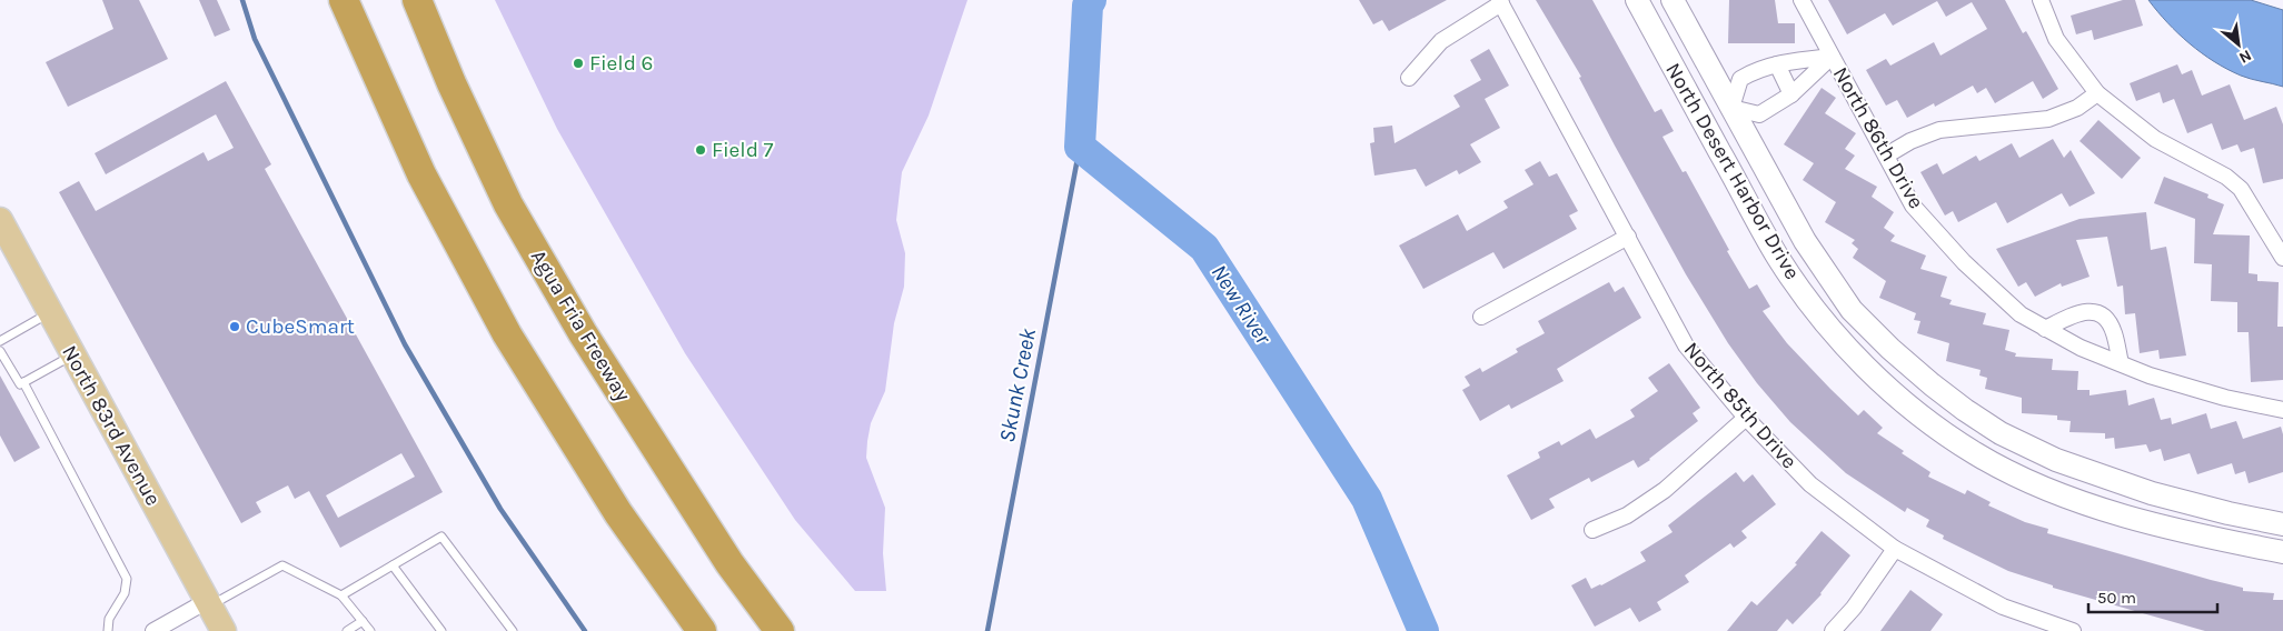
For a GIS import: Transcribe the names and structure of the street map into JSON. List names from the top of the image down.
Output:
{
  "streets": {
    "highway": ["Agua Fria Freeway"],
    "main road": ["North 83rd Avenue"],
    "street": ["North 86th Drive", "North Desert Harbor Drive", "North 85th Drive"]
  },
  "water": ["New River", "Skunk Creek"],
  "places": ["Field 6", "Field 7", "CubeSmart"],
  "scale_bar": "50 m",
  "north": "bottom right"
}
